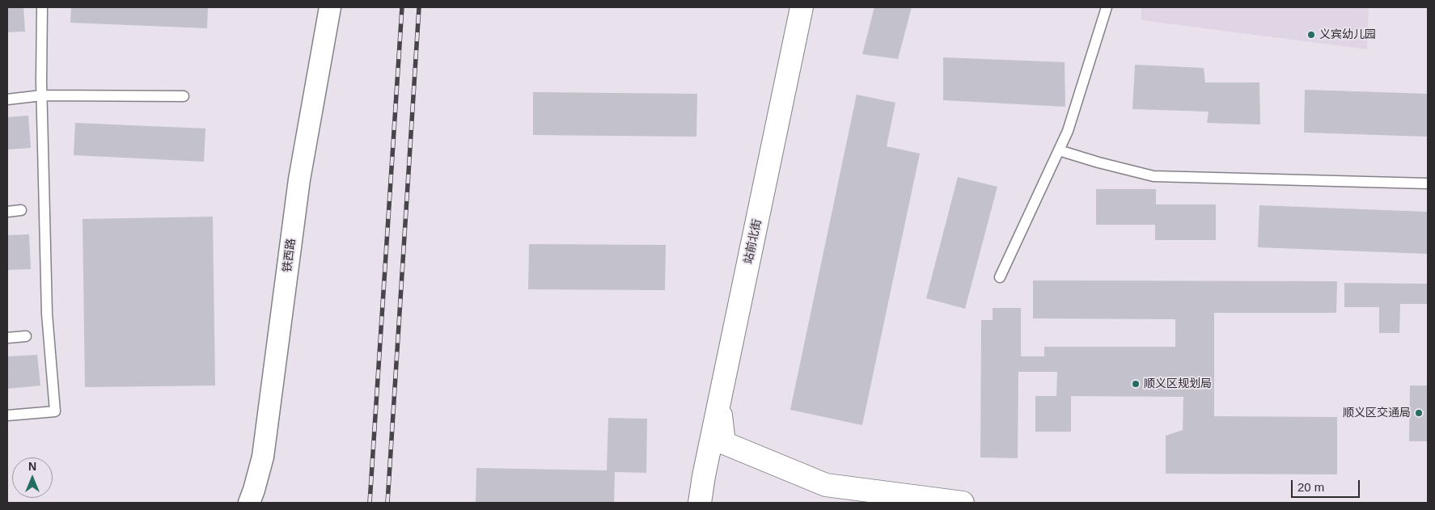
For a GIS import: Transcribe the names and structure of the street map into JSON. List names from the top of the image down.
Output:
{
  "streets": {
    "main road": ["站前北街"],
    "street": ["铁西路"]
  },
  "places": ["义宾幼儿园", "顺义区规划局", "顺义区交通局"],
  "scale_bar": "20 m",
  "north": "top"
}
